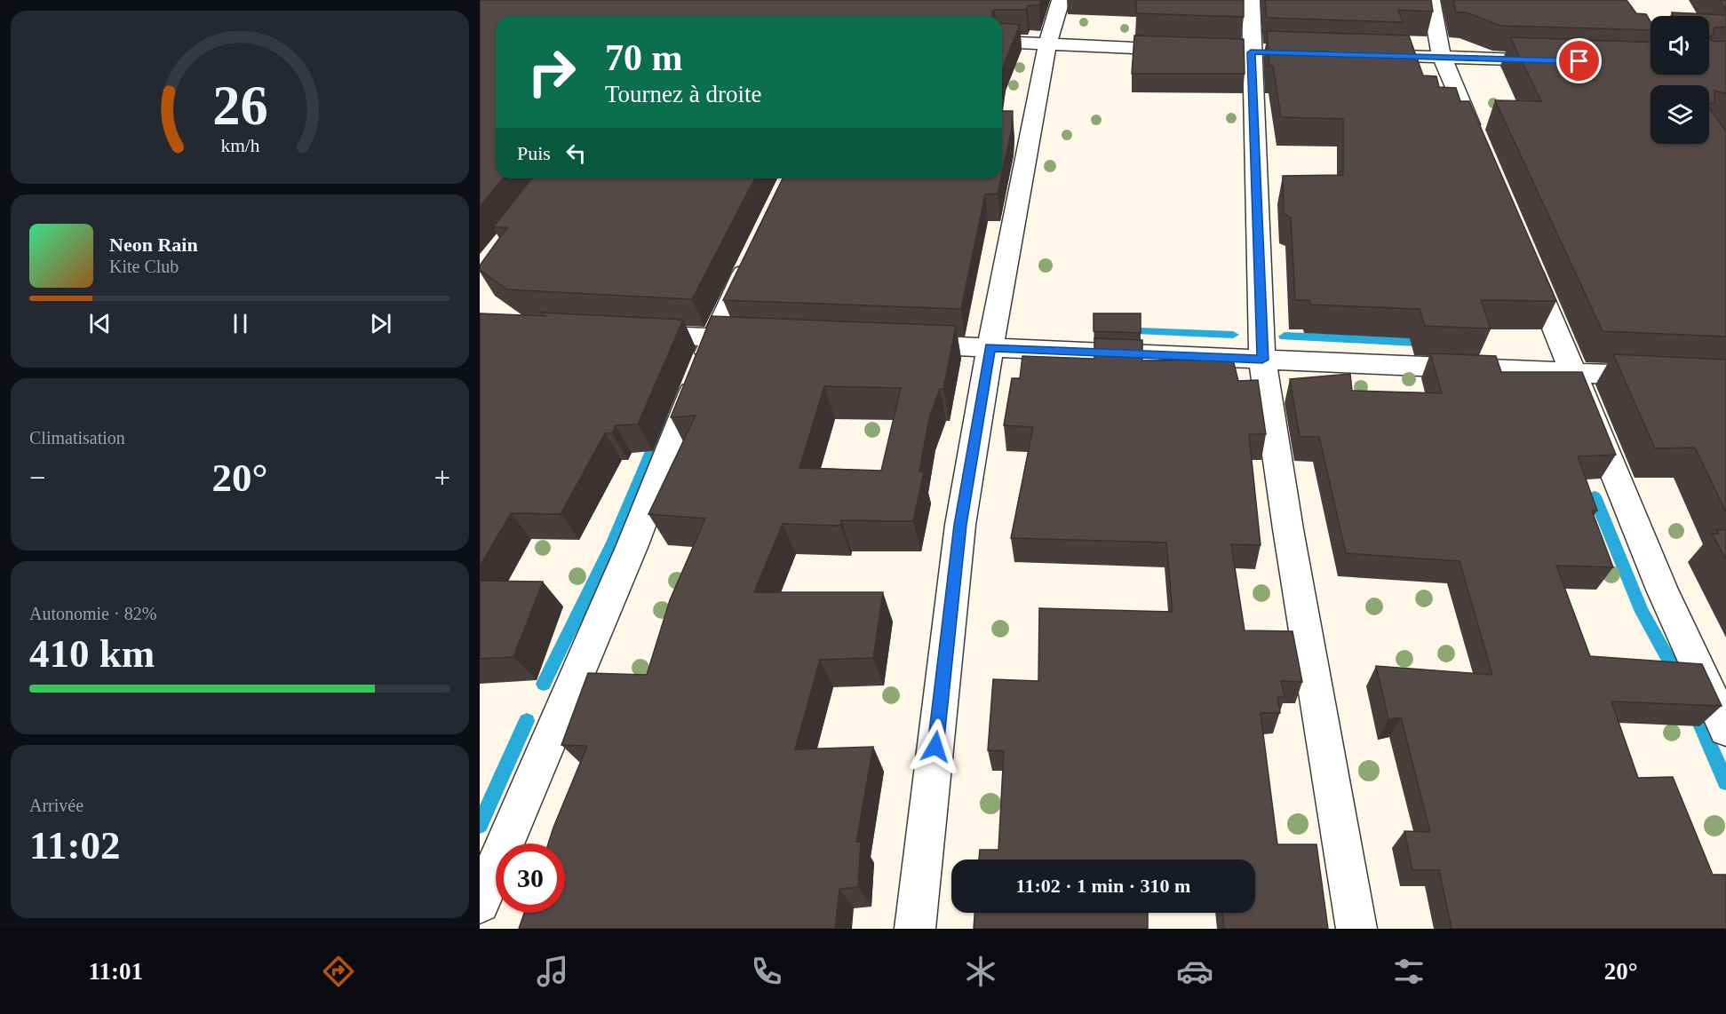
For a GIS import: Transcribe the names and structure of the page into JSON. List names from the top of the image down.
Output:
{
  "page": {
    "turn": ["70 m", "Tournez à droite"],
    "then": "Puis",
    "song": ["Neon Rain", "Kite Club"],
    "tile": [
      "Climatisation",
      ["Autonomie · 82%", "410 km"],
      ["Arrivée", "11:02"]
    ],
    "heat": ["−", "20°", "+"],
    "limit": "30",
    "trip": "11:02 · 1 min · 310 m",
    "tabs": ["11:01", "20°"],
    "gauge": ["26", "km/h"]
  }
}
